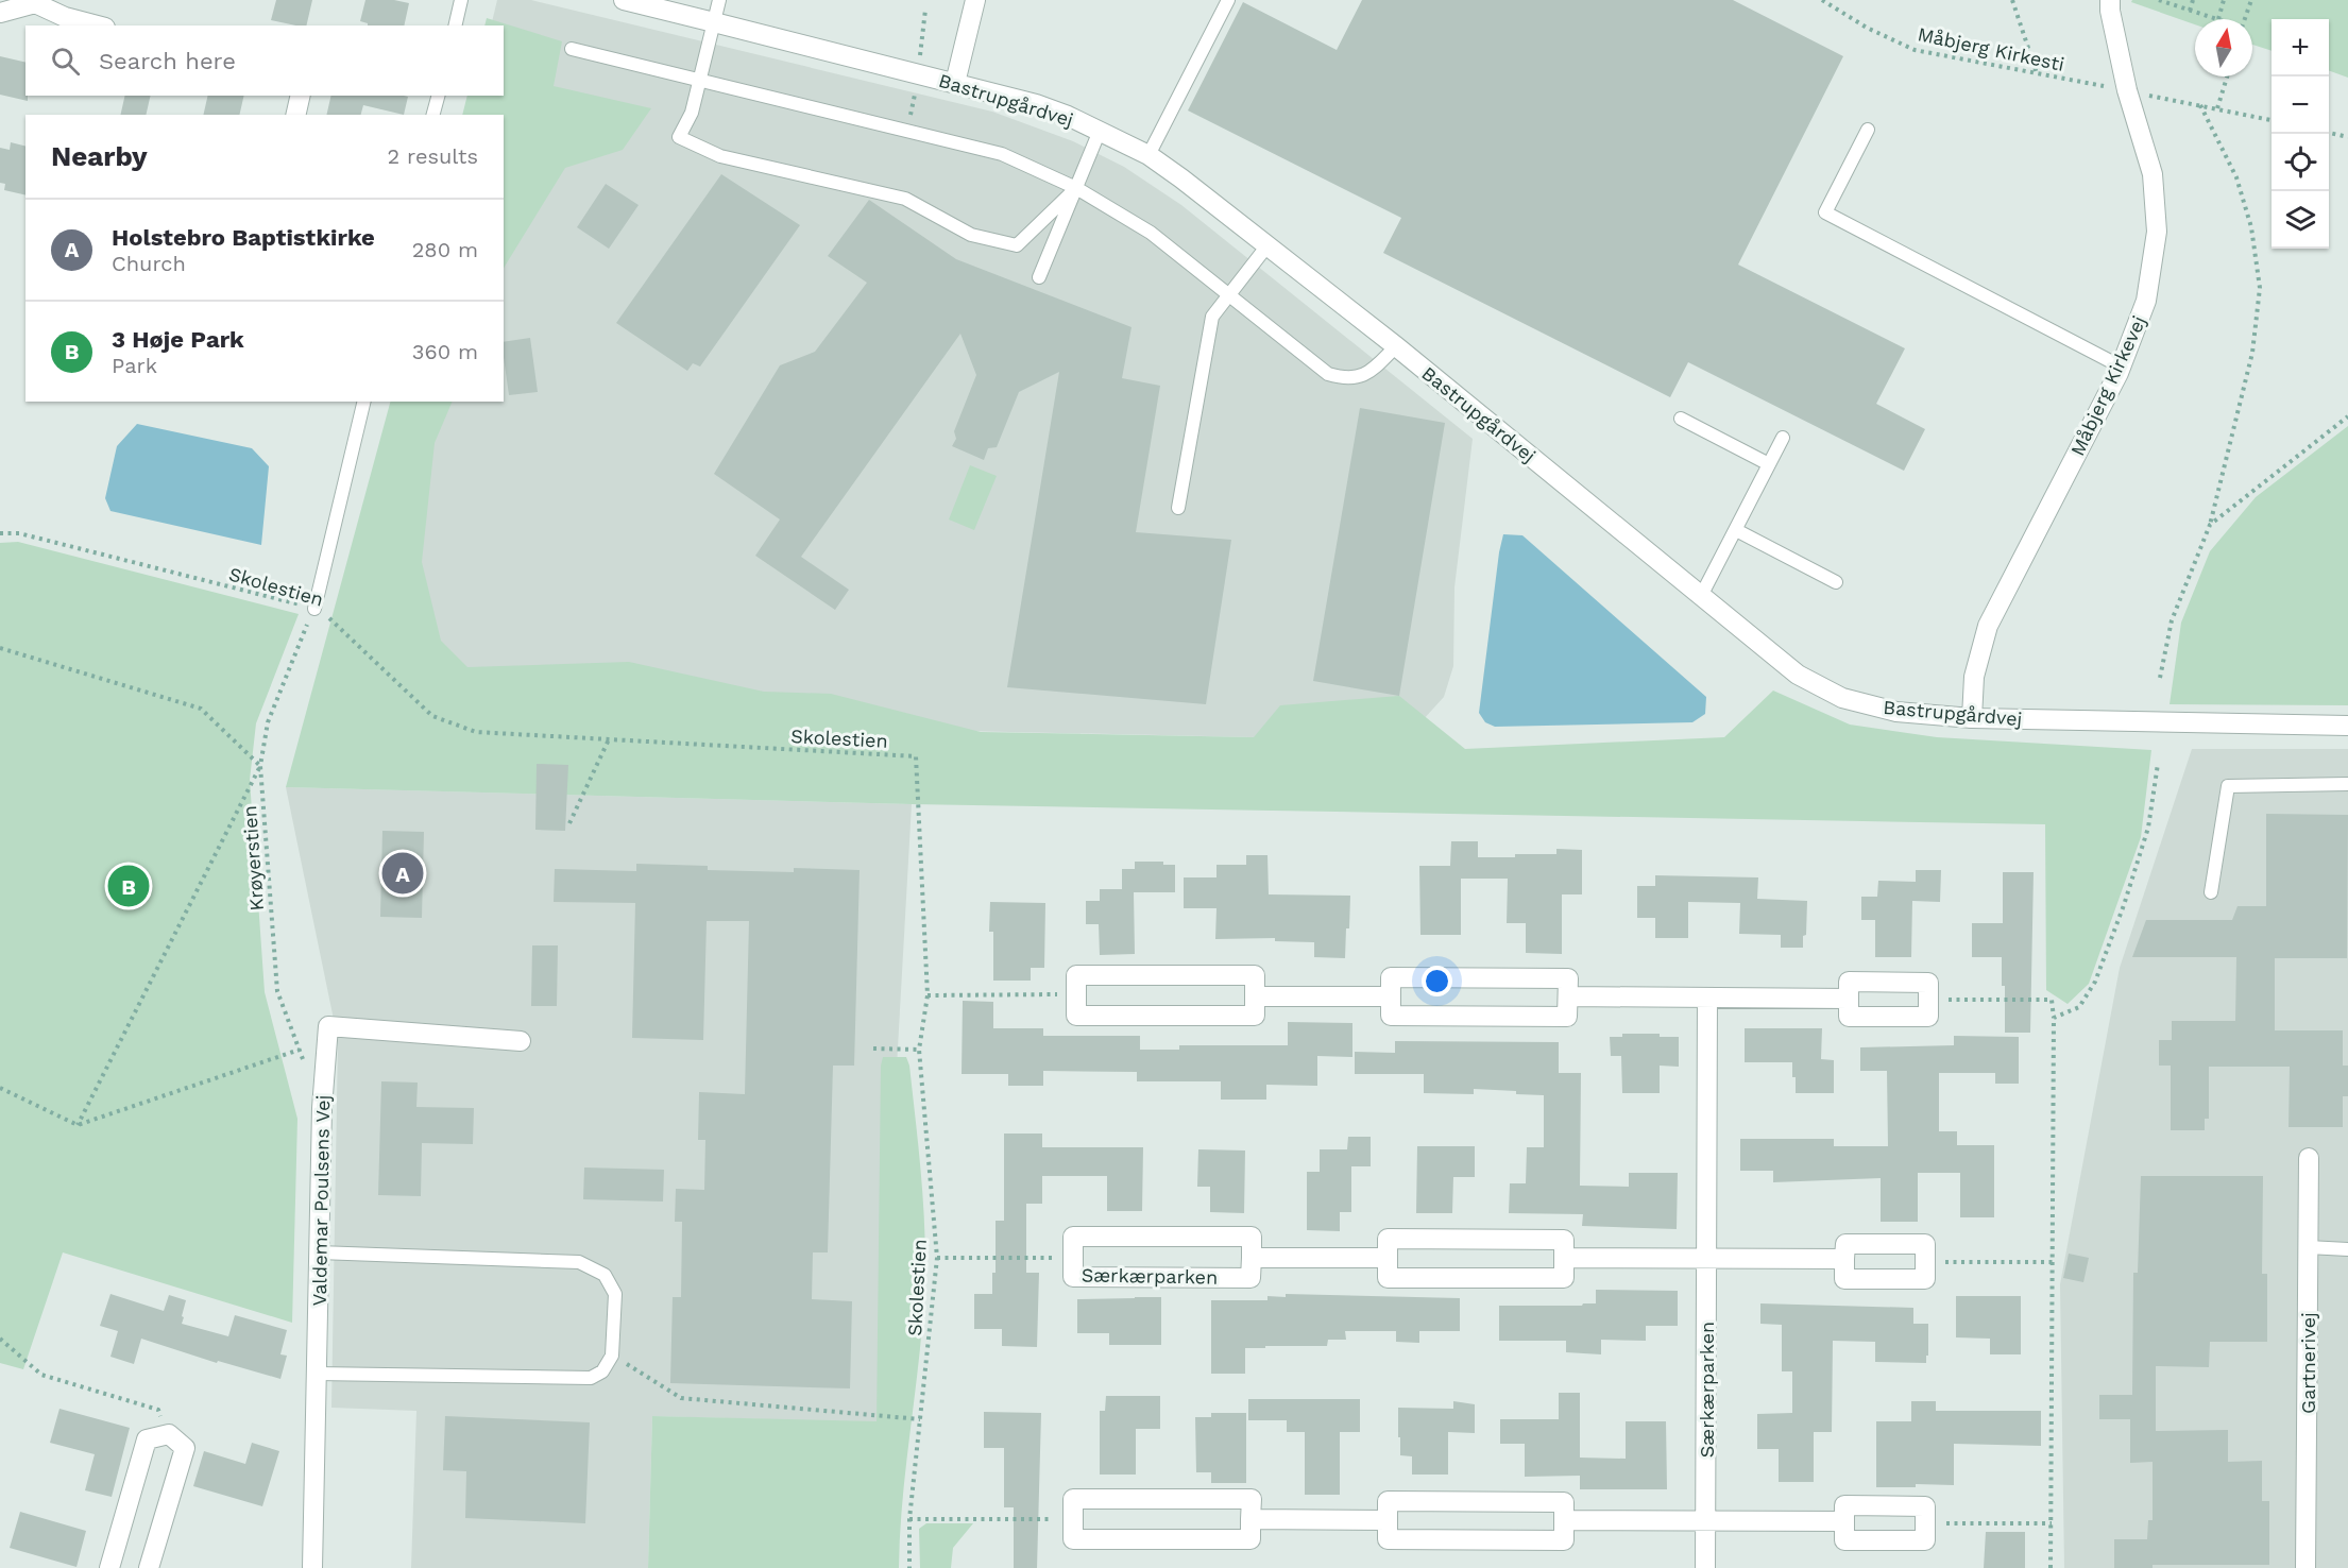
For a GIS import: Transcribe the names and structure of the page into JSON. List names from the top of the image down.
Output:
{
  "streets": {
    "street": [
      "Bastrupgårdvej",
      "Måbjerg Kirkevej",
      "Valdemar Poulsens Vej",
      "Særkærparken",
      "Gartnerivej"
    ],
    "path": ["Måbjerg Kirkesti", "Skolestien", "Krøyerstien"]
  },
  "crossings": [
    ["Måbjerg Kirkesti", "Måbjerg Kirkevej"],
    ["Bastrupgårdvej", "Måbjerg Kirkevej"],
    ["Skolestien", "Krøyerstien"]
  ],
  "north": "top",
  "page": {
    "map_buttons": ["+", "−"],
    "search": "Search here",
    "heading": ["Nearby", "2 results"],
    "list": [
      {
        "mark": "A",
        "name": "Holstebro Baptistkirke",
        "note": "Church",
        "value": "280 m"
      },
      {
        "mark": "B",
        "name": "3 Høje Park",
        "note": "Park",
        "value": "360 m"
      }
    ],
    "pins": ["A", "B"]
  }
}
